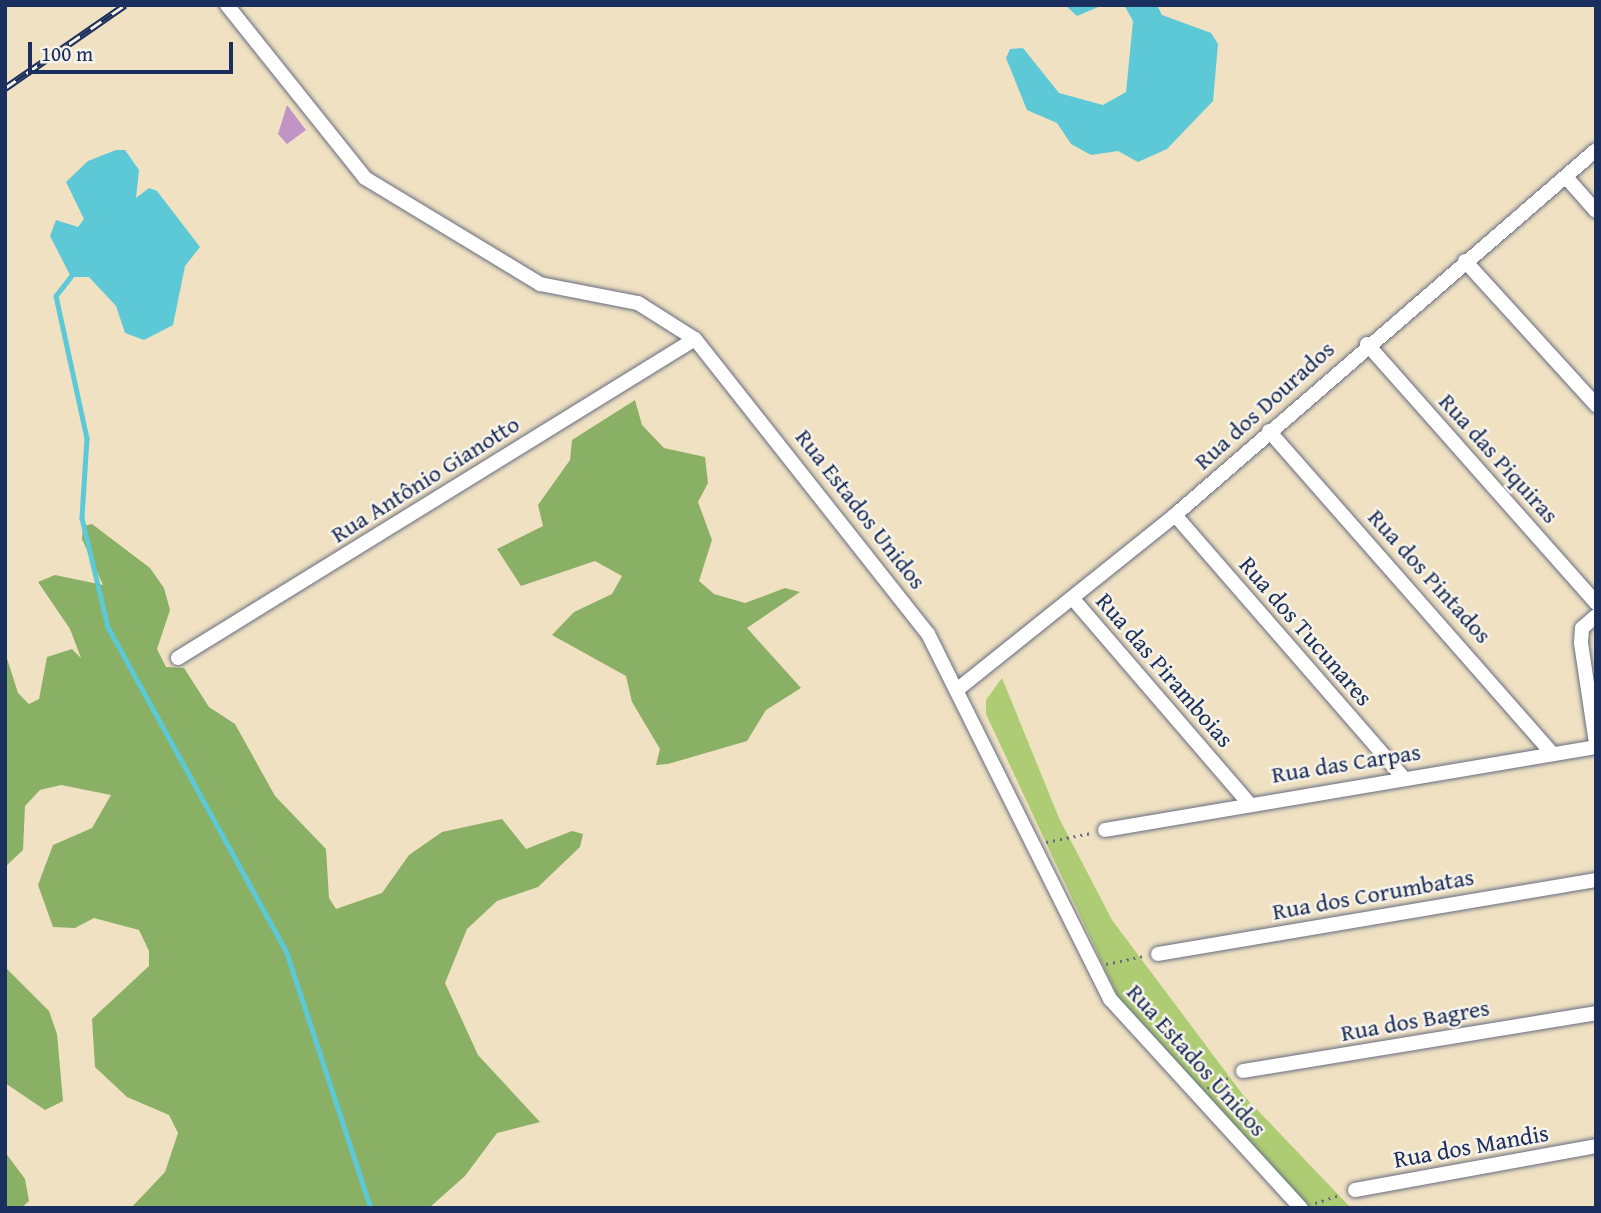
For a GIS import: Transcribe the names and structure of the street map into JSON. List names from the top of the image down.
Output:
{
  "streets": {
    "street": [
      "Rua dos Dourados",
      "Rua das Piquiras",
      "Rua Antônio Gianotto",
      "Rua Estados Unidos",
      "Rua dos Pintados",
      "Rua dos Tucunares",
      "Rua das Piramboias",
      "Rua das Carpas",
      "Rua dos Corumbatas",
      "Rua dos Bagres",
      "Rua dos Mandis"
    ]
  },
  "crossings": [
    ["Rua dos Dourados", "Rua das Piquiras"],
    ["Rua dos Dourados", "Rua Estados Unidos"],
    ["Rua dos Dourados", "Rua dos Pintados"],
    ["Rua dos Dourados", "Rua dos Tucunares"],
    ["Rua dos Dourados", "Rua das Piramboias"],
    ["Rua Antônio Gianotto", "Rua Estados Unidos"],
    ["Rua dos Pintados", "Rua das Carpas"],
    ["Rua dos Tucunares", "Rua das Carpas"],
    ["Rua das Piramboias", "Rua das Carpas"]
  ],
  "scale_bar": "100 m"
}
